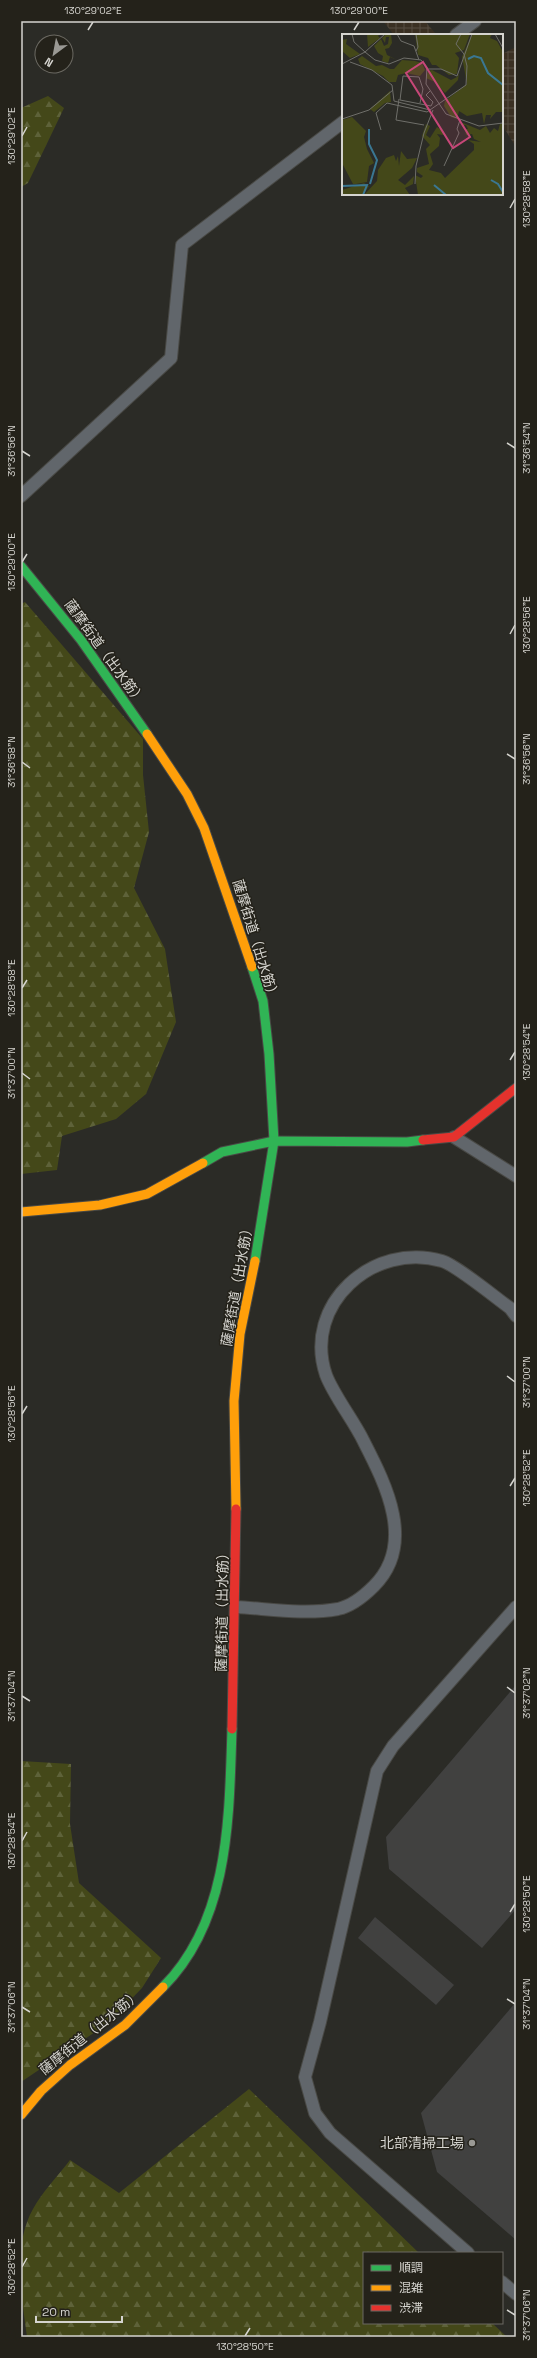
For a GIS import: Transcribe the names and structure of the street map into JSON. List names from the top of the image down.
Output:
{
  "streets": {
    "street": ["薩摩街道（出水筋）"]
  },
  "places": ["北部清掃工場"],
  "legend": ["順調", "混雑", "渋滞"],
  "scale_bar": "20 m",
  "north": "bottom left",
  "coordinates": [
    "130°29'02\"E",
    "130°29'00\"E",
    "130°28'58\"E",
    "31°36'54\"N",
    "31°36'56\"N",
    "130°28'56\"E",
    "31°36'58\"N",
    "130°28'54\"E",
    "31°37'00\"N",
    "130°28'52\"E",
    "31°37'02\"N",
    "31°37'04\"N",
    "130°28'50\"E",
    "31°37'06\"N"
  ]
}
